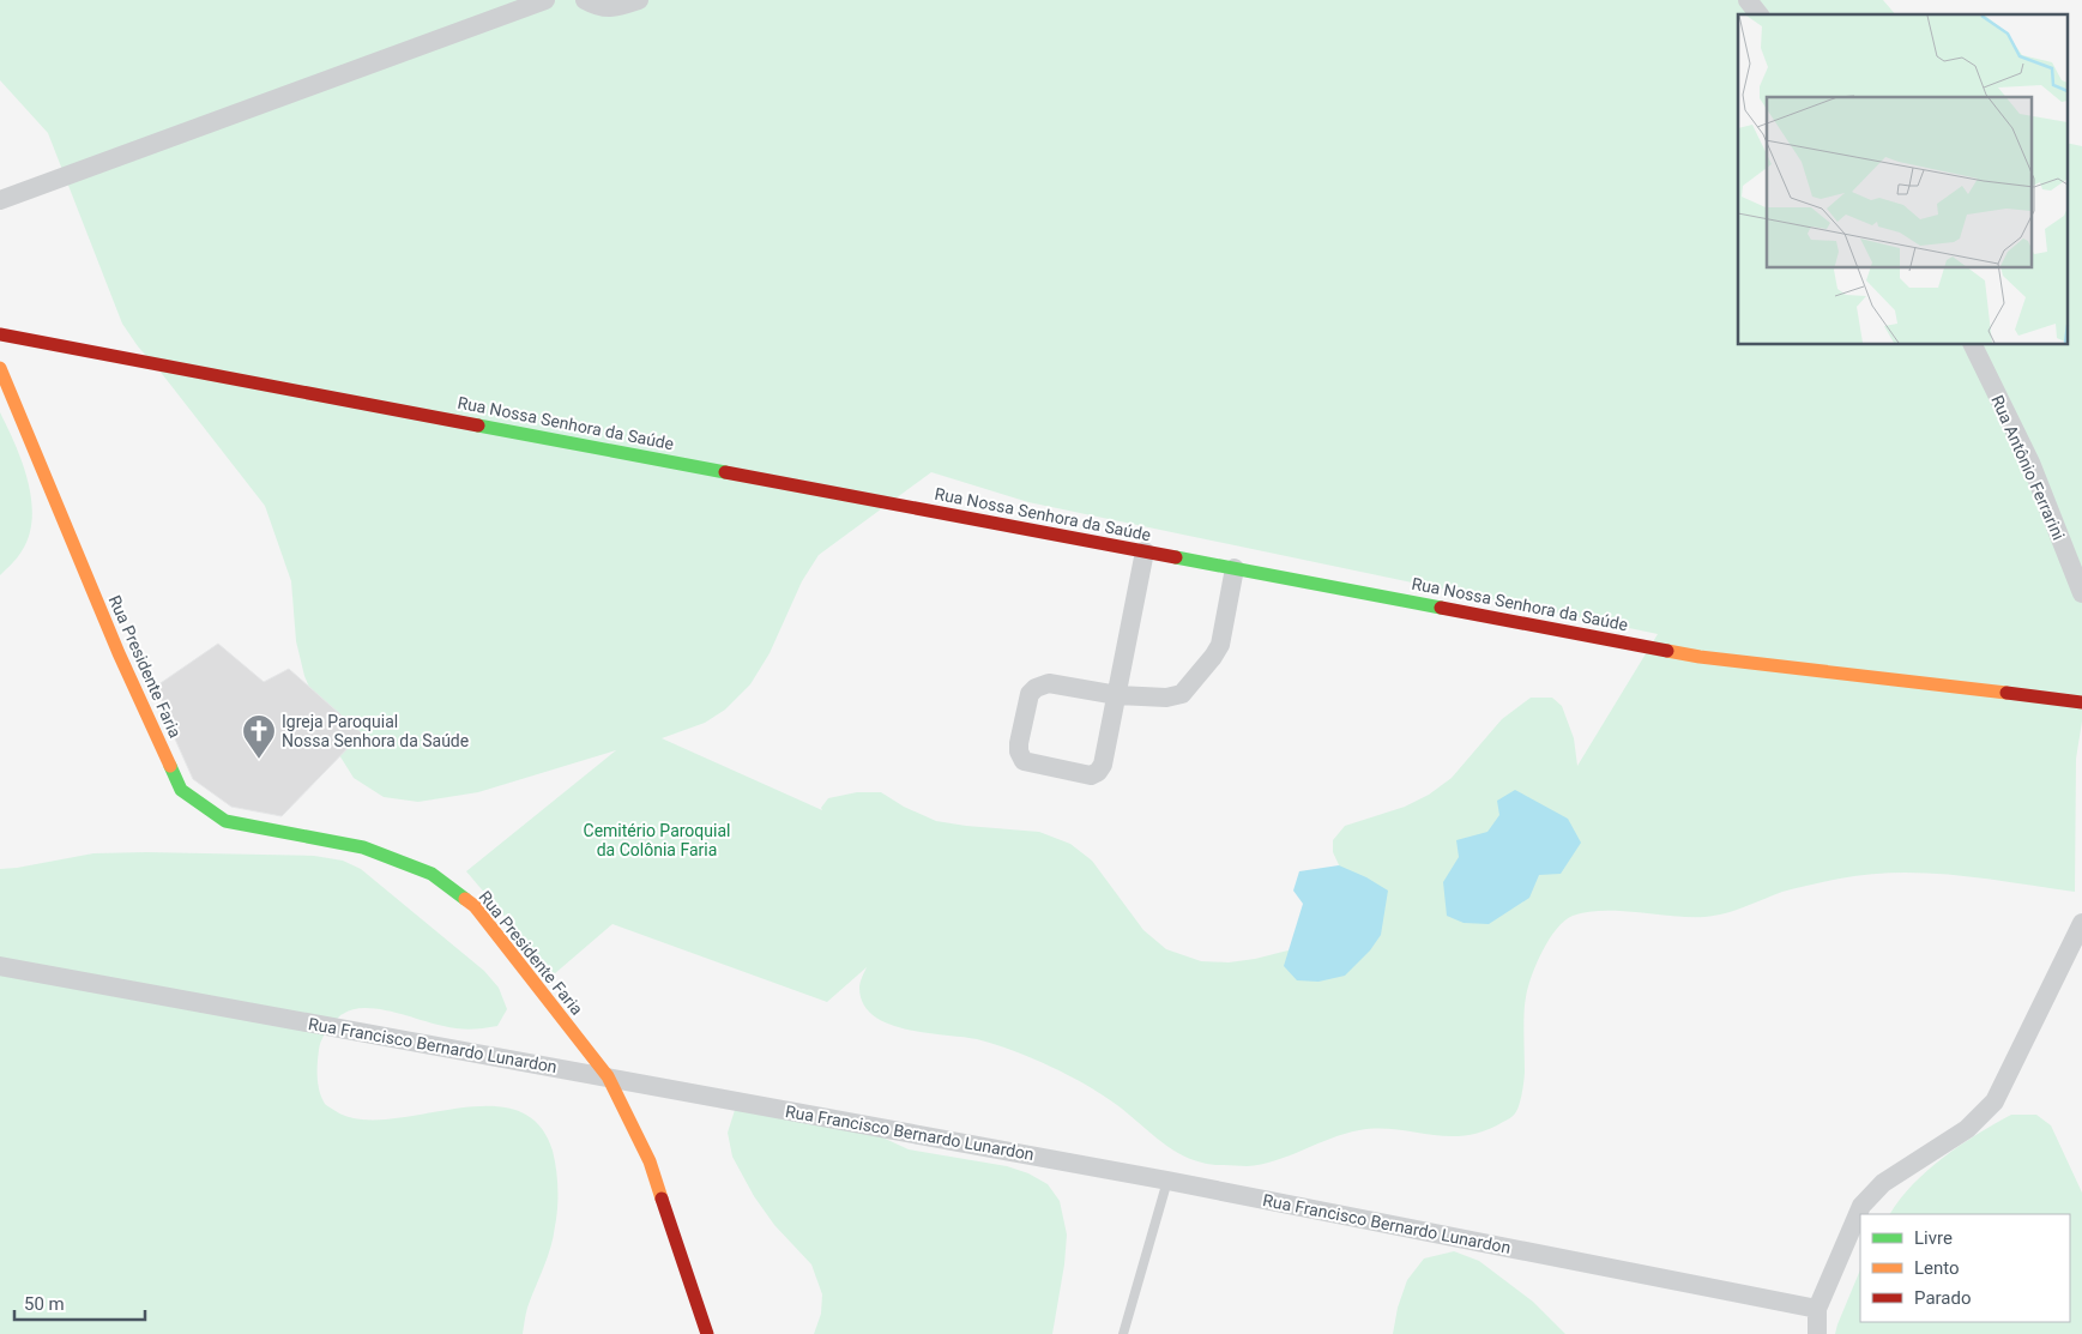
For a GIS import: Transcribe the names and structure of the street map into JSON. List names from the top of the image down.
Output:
{
  "streets": {
    "street": [
      "Rua Nossa Senhora da Saúde",
      "Rua Antônio Ferrarini",
      "Rua Presidente Faria",
      "Rua Francisco Bernardo Lunardon"
    ]
  },
  "crossings": [
    ["Rua Presidente Faria", "Rua Francisco Bernardo Lunardon"]
  ],
  "parks": ["Cemitério Paroquial da Colônia Faria"],
  "places": {
    "church": ["Igreja Paroquial Nossa Senhora da Saúde"]
  },
  "legend": ["Livre", "Lento", "Parado"],
  "scale_bar": "50 m"
}
